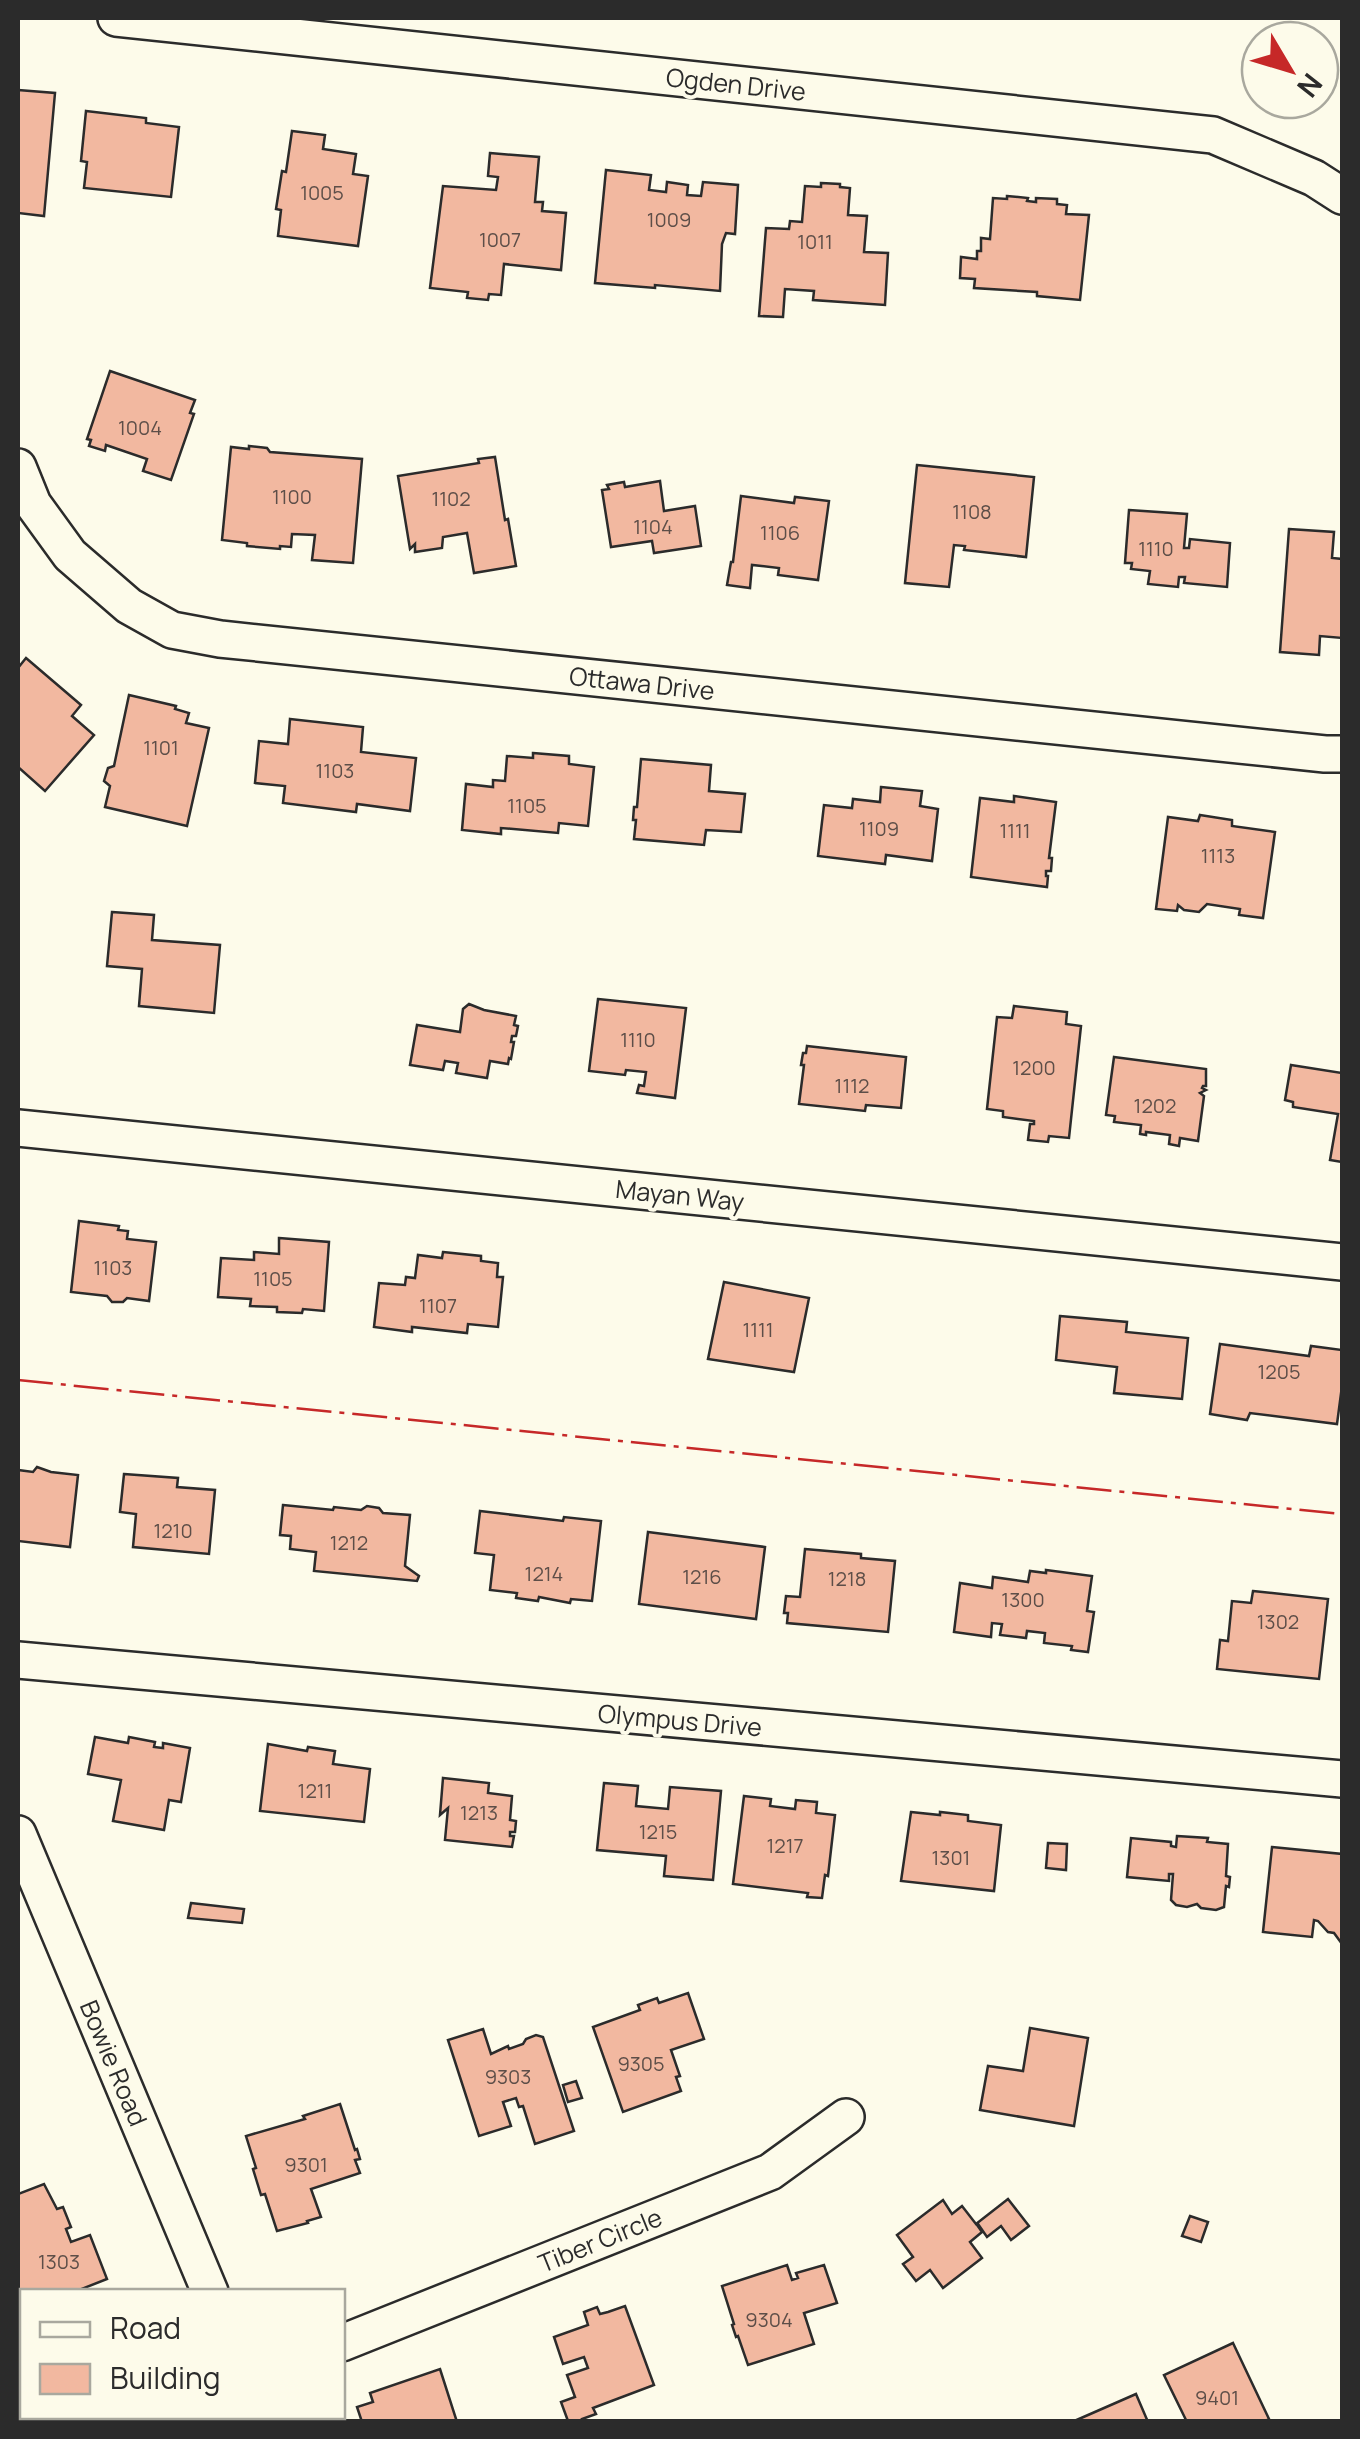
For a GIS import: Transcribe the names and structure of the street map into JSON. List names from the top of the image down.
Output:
{
  "streets": {
    "street": [
      "Ogden Drive",
      "Ottawa Drive",
      "Mayan Way",
      "Olympus Drive",
      "Bowie Road",
      "Tiber Circle"
    ]
  },
  "house_numbers": [
    "1005",
    "1009",
    "1007",
    "1011",
    "1004",
    "1100",
    "1102",
    "1108",
    "1104",
    "1106",
    "1110",
    "1101",
    "1103",
    "1105",
    "1109",
    "1111",
    "1113",
    "1110",
    "1200",
    "1112",
    "1202",
    "1103",
    "1105",
    "1107",
    "1111",
    "1205",
    "1210",
    "1212",
    "1214",
    "1216",
    "1218",
    "1300",
    "1302",
    "1211",
    "1213",
    "1215",
    "1217",
    "1301",
    "9305",
    "9303",
    "9301",
    "1303",
    "9304",
    "9401"
  ],
  "legend": ["Road", "Building"],
  "north": "bottom right"
}
